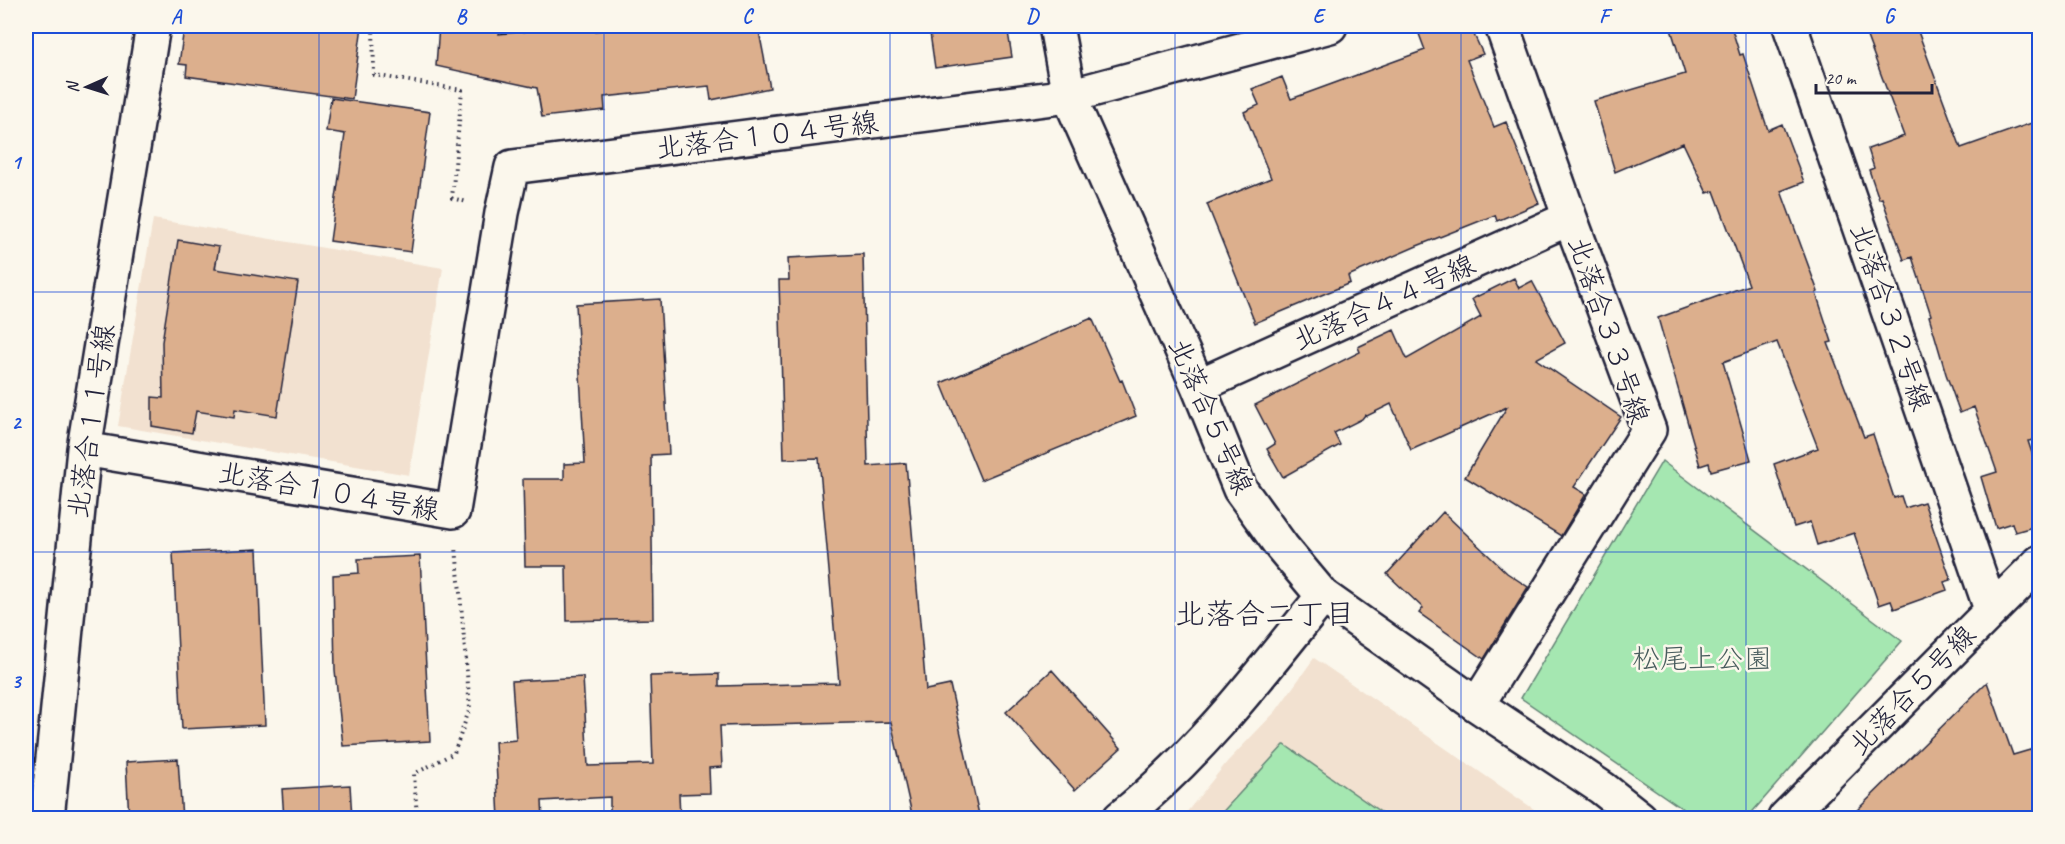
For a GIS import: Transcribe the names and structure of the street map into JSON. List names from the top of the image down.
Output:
{
  "streets": {
    "street": [
      "北落合１０４号線",
      "北落合４４号線",
      "北落合３２号線",
      "北落合３３号線",
      "北落合５号線",
      "北落合１１号線"
    ]
  },
  "crossings": [
    ["北落合１０４号線", "北落合５号線"],
    ["北落合１０４号線", "北落合１１号線"],
    ["北落合４４号線", "北落合３３号線"],
    ["北落合４４号線", "北落合５号線"],
    ["北落合３２号線", "北落合５号線"],
    ["北落合３３号線", "北落合５号線"]
  ],
  "districts": ["北落合二丁目"],
  "parks": ["松尾上公園"],
  "scale_bar": "20 m",
  "north": "left",
  "grid": {
    "columns": [
      "A",
      "B",
      "C",
      "D",
      "E",
      "F",
      "G"
    ],
    "rows": ["1", "2", "3"]
  }
}
